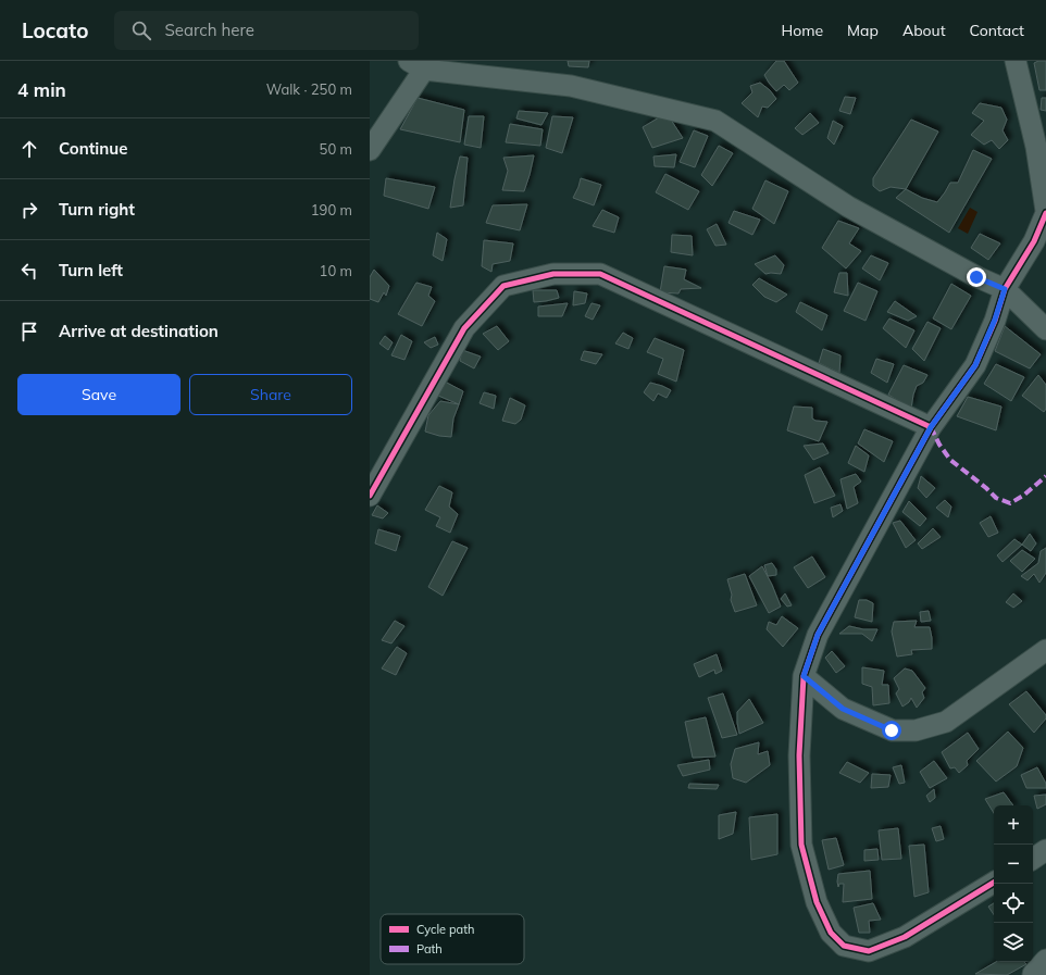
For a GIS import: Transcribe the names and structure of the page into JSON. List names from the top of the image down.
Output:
{
  "legend": ["Cycle path", "Path"],
  "page": {
    "header": "Locato",
    "search": "Search here",
    "nav": [
      "Home",
      "Map",
      "About",
      "Contact"
    ],
    "heading": ["4 min", "Walk · 250 m"],
    "list": [
      ["Continue", "50 m"],
      ["Turn right", "190 m"],
      ["Turn left", "10 m"],
      "Arrive at destination"
    ],
    "buttons": ["Save", "Share"],
    "map_buttons": ["+", "−"]
  }
}
